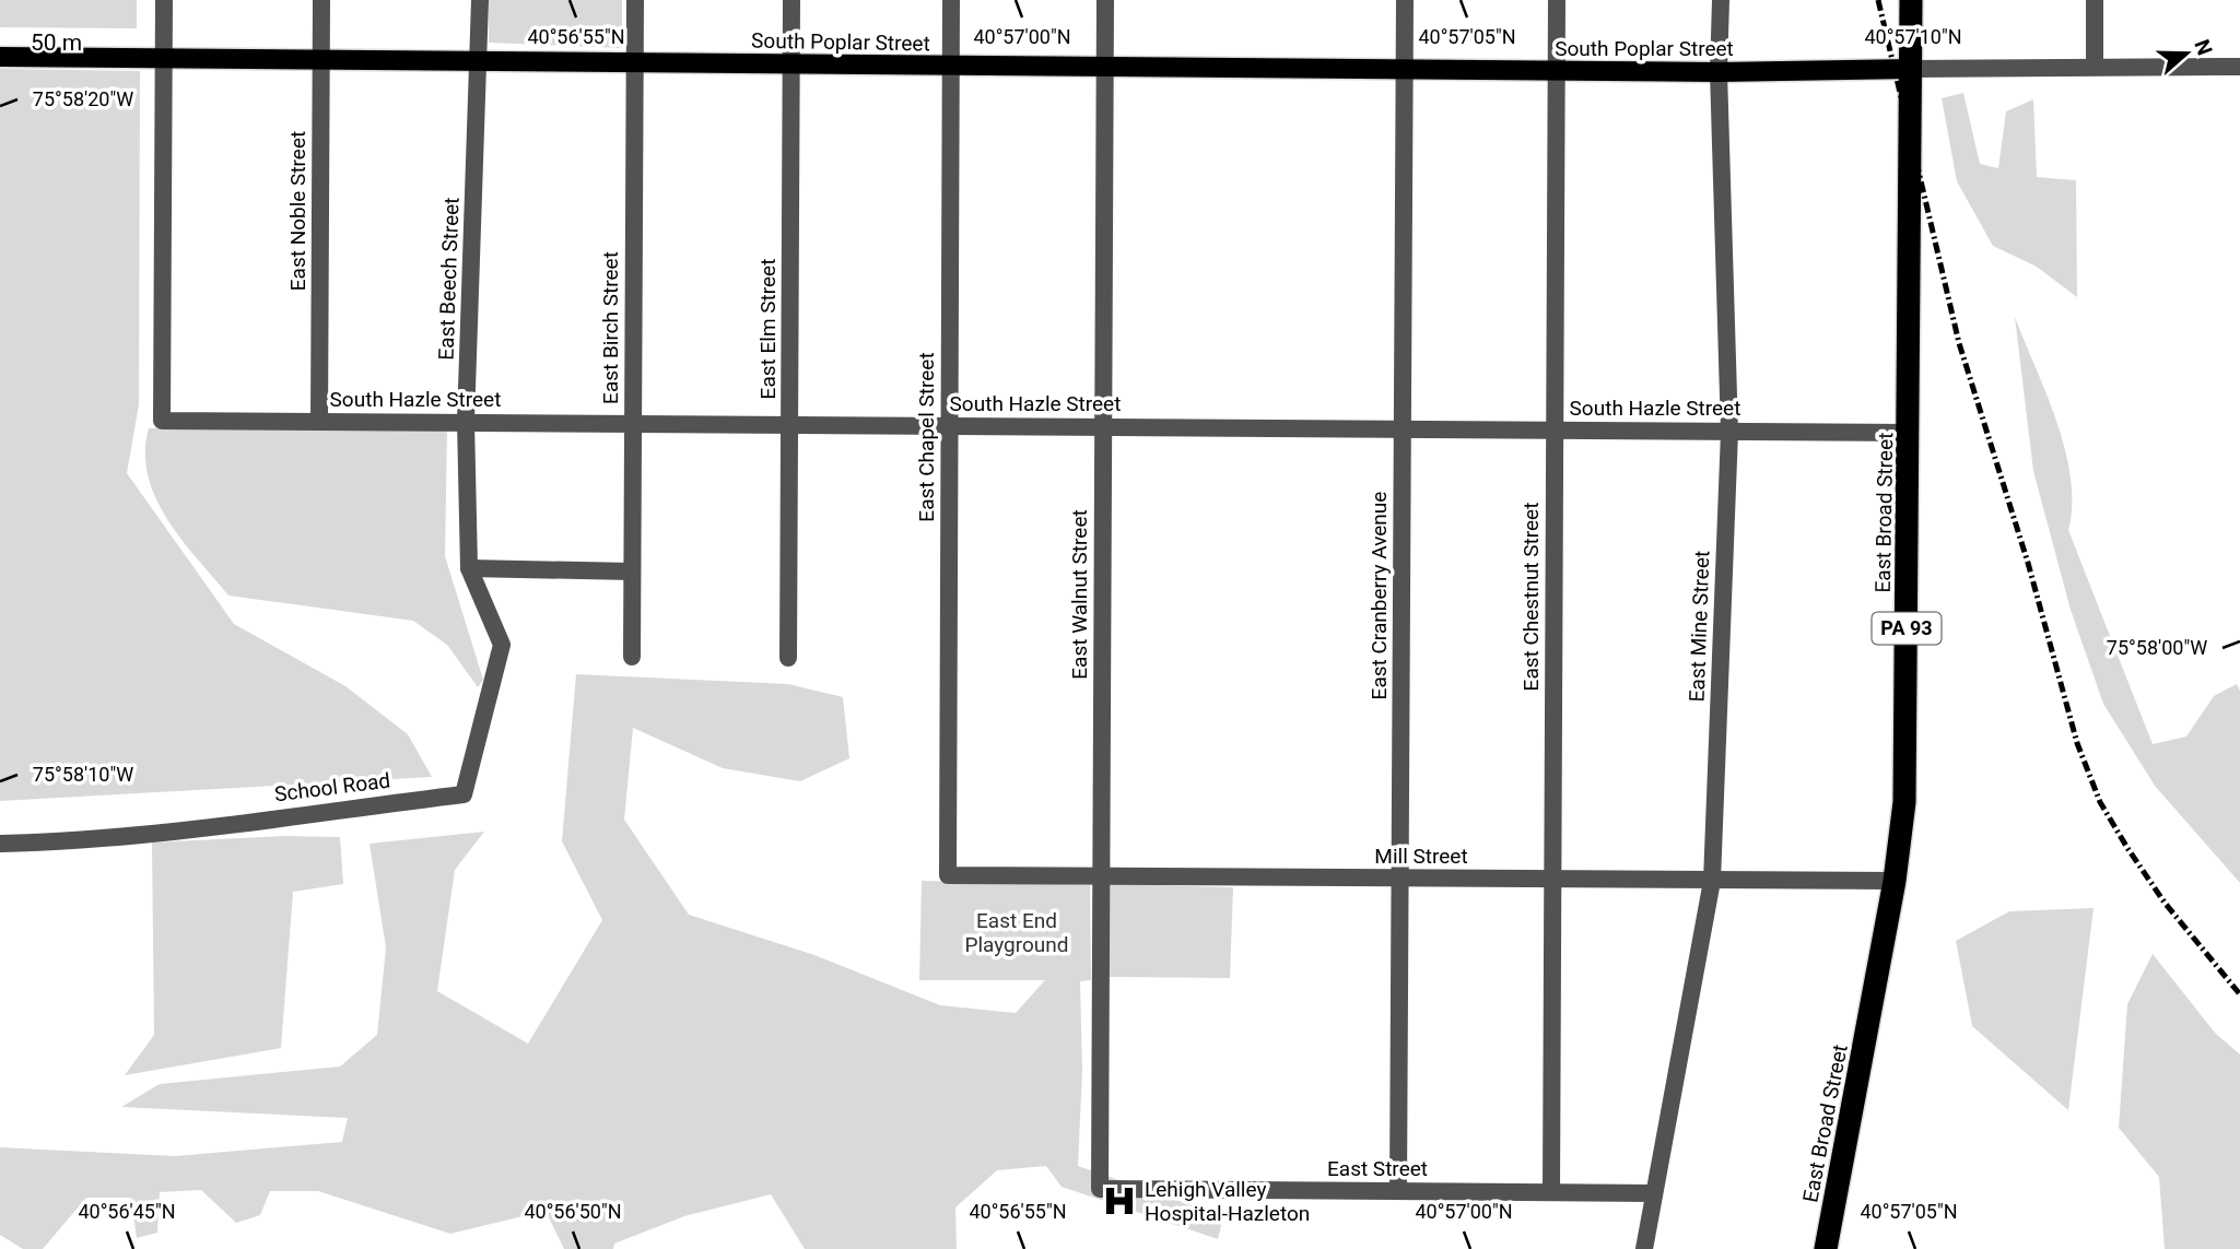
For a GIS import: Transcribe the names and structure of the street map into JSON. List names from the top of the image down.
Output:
{
  "streets": {
    "highway": ["East Broad Street", "PA 93"],
    "main road": ["South Poplar Street"],
    "street": [
      "East Noble Street",
      "East Beech Street",
      "East Birch Street",
      "East Elm Street",
      "South Hazle Street",
      "East Chapel Street",
      "East Walnut Street",
      "East Cranberry Avenue",
      "East Chestnut Street",
      "East Mine Street",
      "School Road",
      "Mill Street",
      "East Street"
    ]
  },
  "crossings": [
    ["South Poplar Street", "East Noble Street"],
    ["South Poplar Street", "East Beech Street"],
    ["South Poplar Street", "East Birch Street"],
    ["South Poplar Street", "East Elm Street"],
    ["South Poplar Street", "South Hazle Street"],
    ["South Poplar Street", "East Chapel Street"],
    ["South Poplar Street", "East Broad Street"],
    ["South Poplar Street", "East Walnut Street"],
    ["South Poplar Street", "East Cranberry Avenue"],
    ["South Poplar Street", "East Chestnut Street"],
    ["South Poplar Street", "East Mine Street"],
    ["East Noble Street", "South Hazle Street"],
    ["East Beech Street", "South Hazle Street"],
    ["East Beech Street", "School Road"],
    ["East Birch Street", "South Hazle Street"],
    ["East Elm Street", "South Hazle Street"],
    ["South Hazle Street", "East Chapel Street"],
    ["South Hazle Street", "East Broad Street"],
    ["South Hazle Street", "East Walnut Street"],
    ["South Hazle Street", "East Cranberry Avenue"],
    ["South Hazle Street", "East Chestnut Street"],
    ["South Hazle Street", "East Mine Street"],
    ["East Chapel Street", "Mill Street"],
    ["East Broad Street", "Mill Street"],
    ["East Walnut Street", "Mill Street"],
    ["East Walnut Street", "East Street"],
    ["East Cranberry Avenue", "Mill Street"],
    ["East Cranberry Avenue", "East Street"],
    ["East Chestnut Street", "Mill Street"],
    ["East Chestnut Street", "East Street"],
    ["East Mine Street", "Mill Street"],
    ["East Mine Street", "East Street"]
  ],
  "parks": ["East End Playground"],
  "places": {
    "hospital": ["Lehigh Valley Hospital-Hazleton"]
  },
  "scale_bar": "50 m",
  "north": "right",
  "coordinates": [
    "40°56'55\"N",
    "40°57'00\"N",
    "40°57'05\"N",
    "40°57'10\"N",
    "75°58'20\"W",
    "75°58'00\"W",
    "75°58'10\"W",
    "40°56'45\"N",
    "40°56'50\"N"
  ]
}
